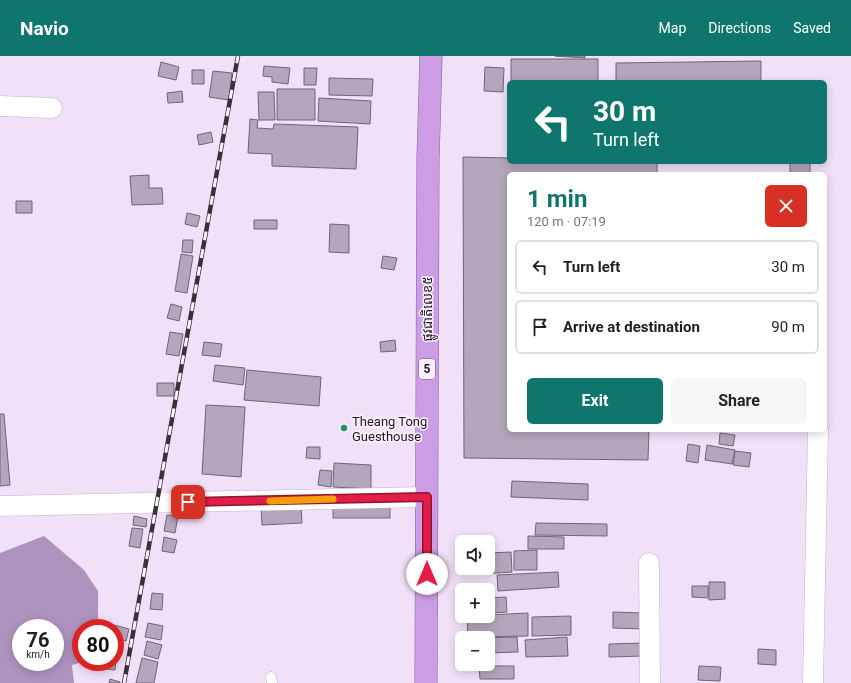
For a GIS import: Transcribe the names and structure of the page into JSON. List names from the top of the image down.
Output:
{
  "streets": {
    "highway": ["ផ្លូវជាតិលេខ៥", "5"]
  },
  "places": ["Theang Tong Guesthouse"],
  "page": {
    "header": "Navio",
    "nav": ["Map", "Directions", "Saved"],
    "turn": ["30 m", "Turn left"],
    "heading": ["1 min", "120 m · 07:19"],
    "list": [
      {
        "name": "Turn left",
        "value": "30 m"
      },
      {
        "name": "Arrive at destination",
        "value": "90 m"
      }
    ],
    "buttons": ["Exit", "Share"],
    "map_buttons": ["+", "−"],
    "speed": "76 km/h",
    "limit": "80"
  }
}
